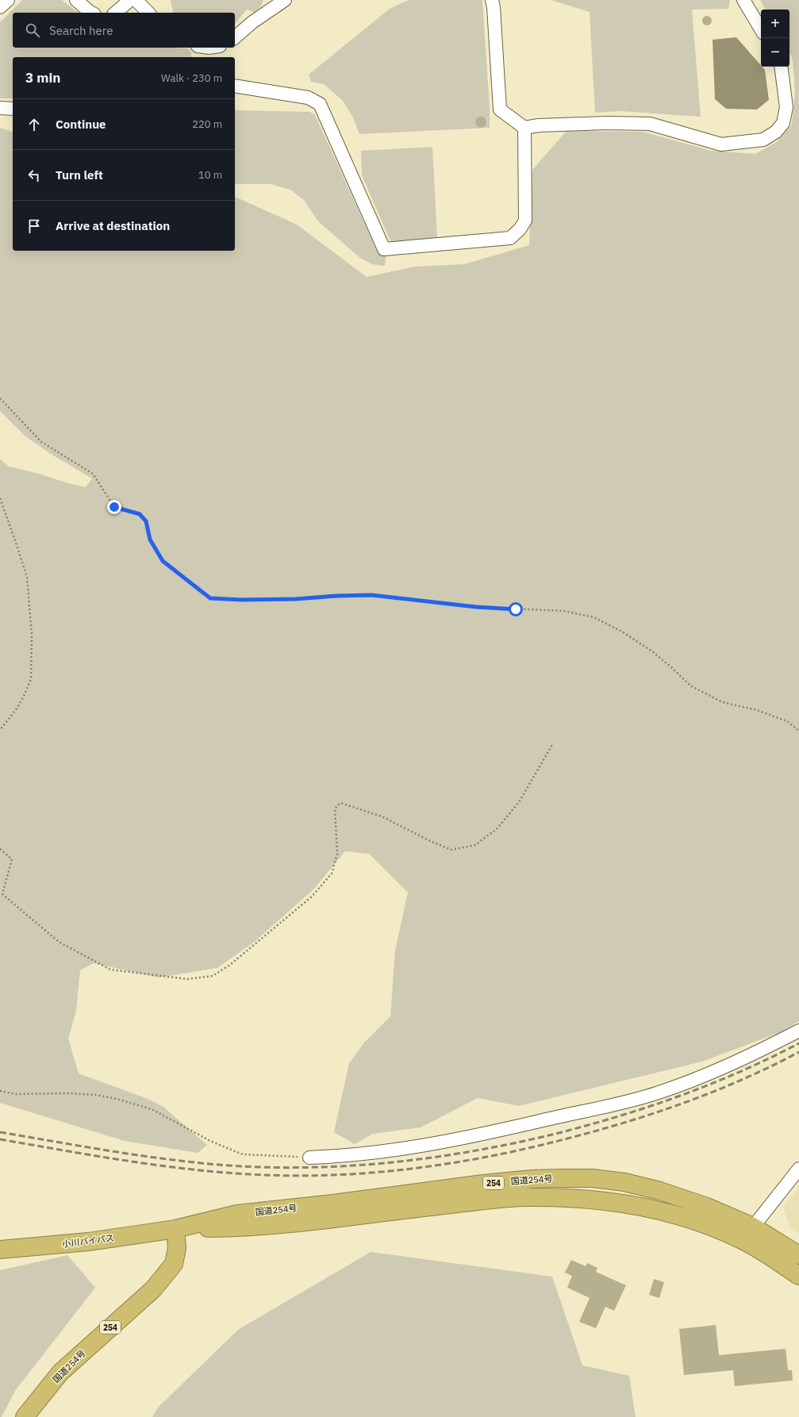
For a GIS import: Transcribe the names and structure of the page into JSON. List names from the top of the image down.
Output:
{
  "streets": {
    "highway": ["国道254号", "254", "小川バイパス"]
  },
  "crossings": [
    ["国道254号", "小川バイパス"]
  ],
  "page": {
    "map_buttons": ["+", "−"],
    "search": "Search here",
    "heading": ["3 min", "Walk · 230 m"],
    "list": [
      ["Continue", "220 m"],
      ["Turn left", "10 m"],
      "Arrive at destination"
    ]
  }
}
